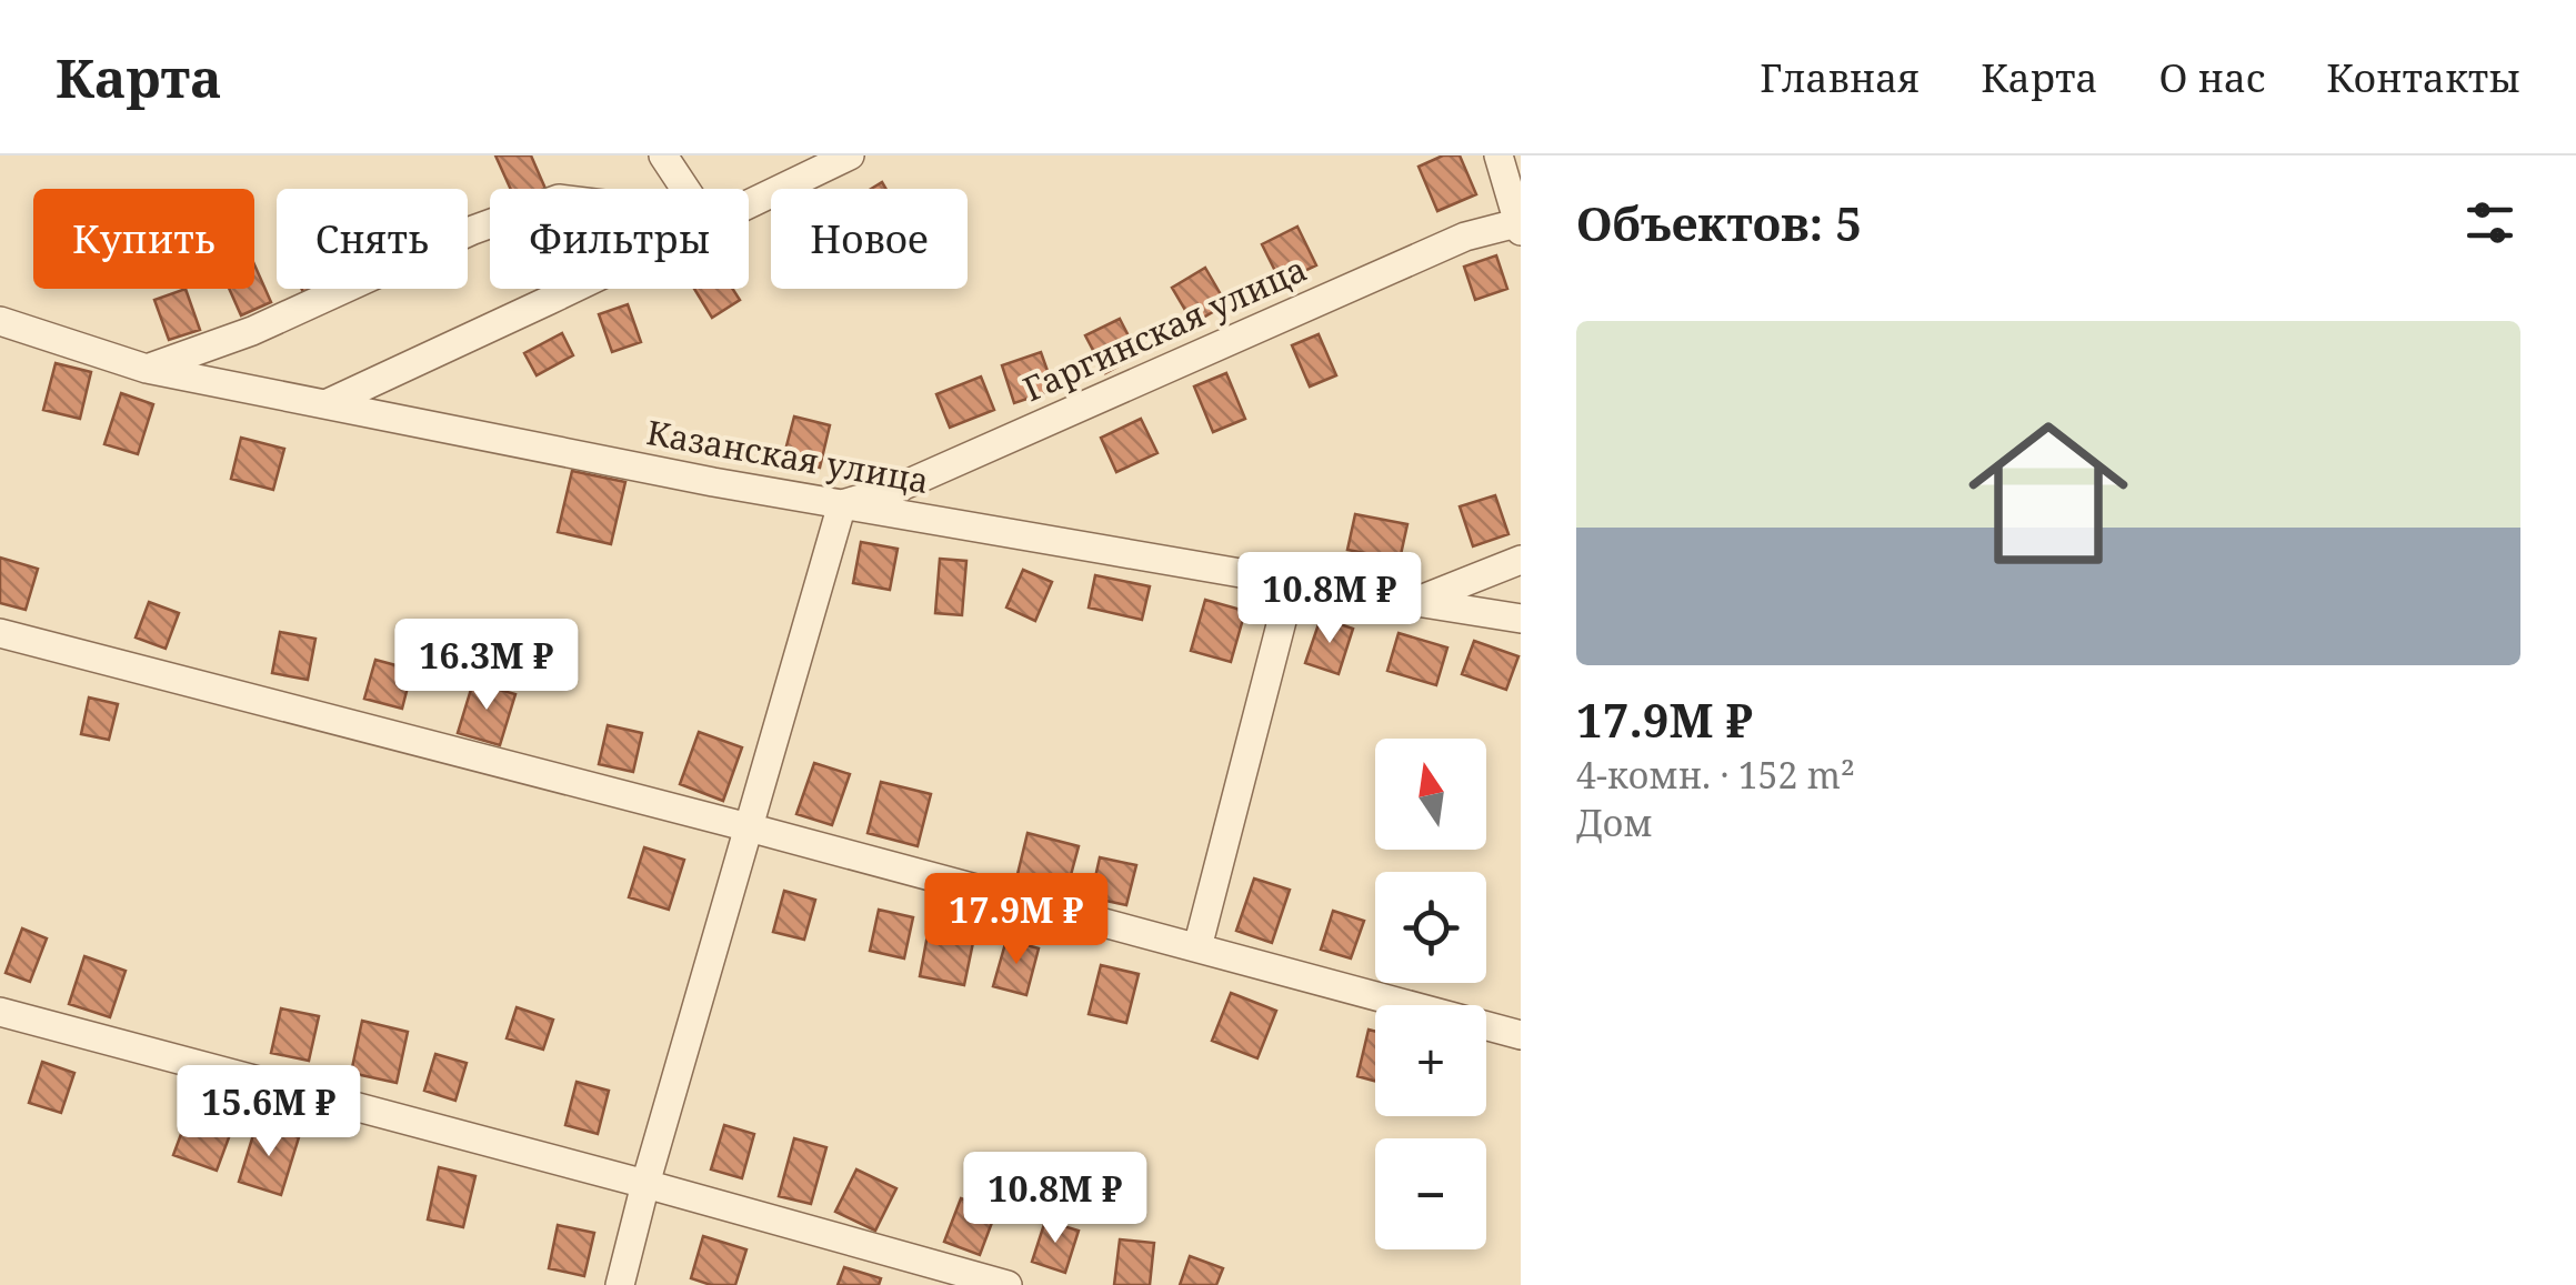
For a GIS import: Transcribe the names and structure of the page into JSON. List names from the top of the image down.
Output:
{
  "streets": {
    "street": ["Гаргинская улица", "Казанская улица"]
  },
  "crossings": [
    ["Гаргинская улица", "Казанская улица"]
  ],
  "north": "top",
  "page": {
    "header": "Карта",
    "nav": [
      "Главная",
      "Карта",
      "О нас",
      "Контакты"
    ],
    "heading": "Объектов: 5",
    "chip": [
      "Купить",
      "Снять",
      "Фильтры",
      "Новое"
    ],
    "list": [
      {
        "name": "17.9M ₽",
        "note": "4-комн. · 152 m² · Дом"
      }
    ],
    "price": [
      "10.8M ₽",
      "16.3M ₽",
      "17.9M ₽",
      "15.6M ₽",
      "10.8M ₽"
    ],
    "map_buttons": ["+", "−"]
  }
}
